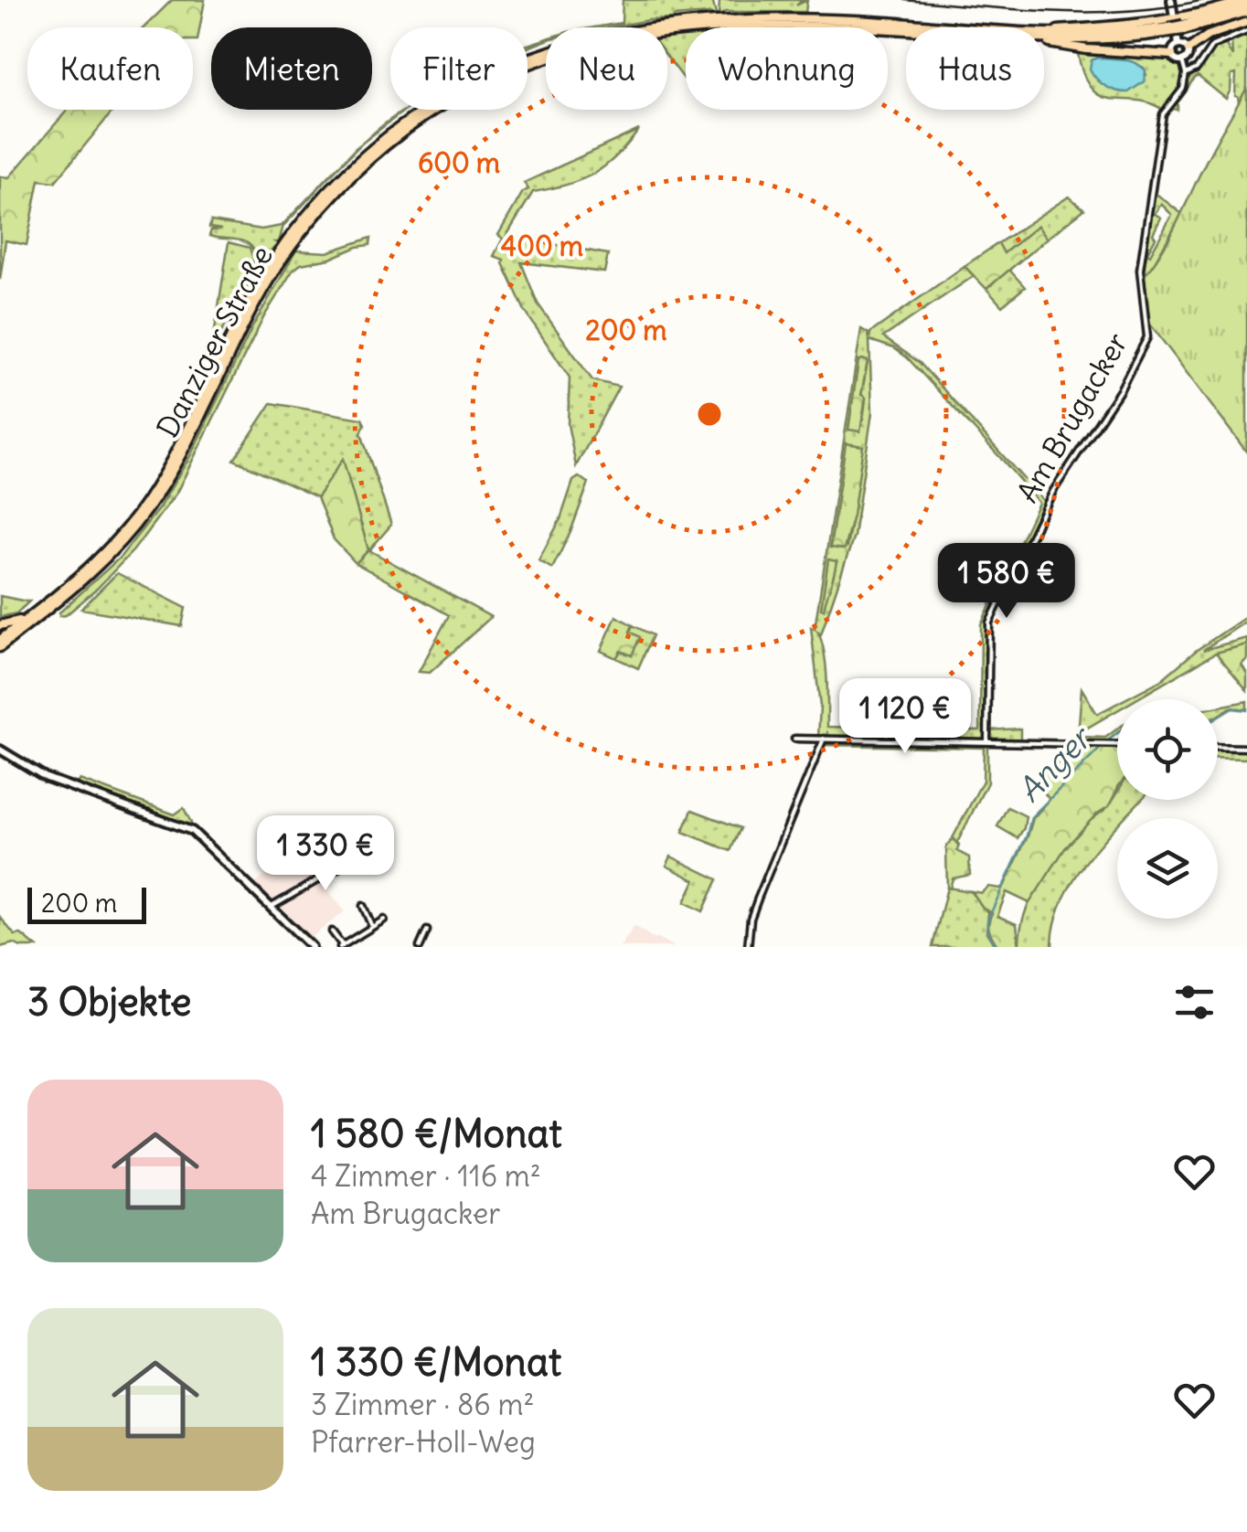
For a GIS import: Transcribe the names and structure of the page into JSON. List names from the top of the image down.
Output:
{
  "streets": {
    "highway": ["Danziger Straße"],
    "street": ["Am Brugacker"]
  },
  "water": ["Anger"],
  "scale_bar": "200 m",
  "page": {
    "chip": [
      "Kaufen",
      "Mieten",
      "Filter",
      "Neu",
      "Wohnung",
      "Haus"
    ],
    "price": ["1 580 €", "1 120 €", "1 330 €"],
    "scale": "200 m",
    "heading": "3 Objekte",
    "list": [
      {
        "name": "1 580 €/Monat",
        "note": "4 Zimmer · 116 m² · Am Brugacker"
      },
      {
        "name": "1 330 €/Monat",
        "note": "3 Zimmer · 86 m² · Pfarrer-Holl-Weg"
      }
    ]
  },
  "rings": ["600 m", "400 m", "200 m"]
}
